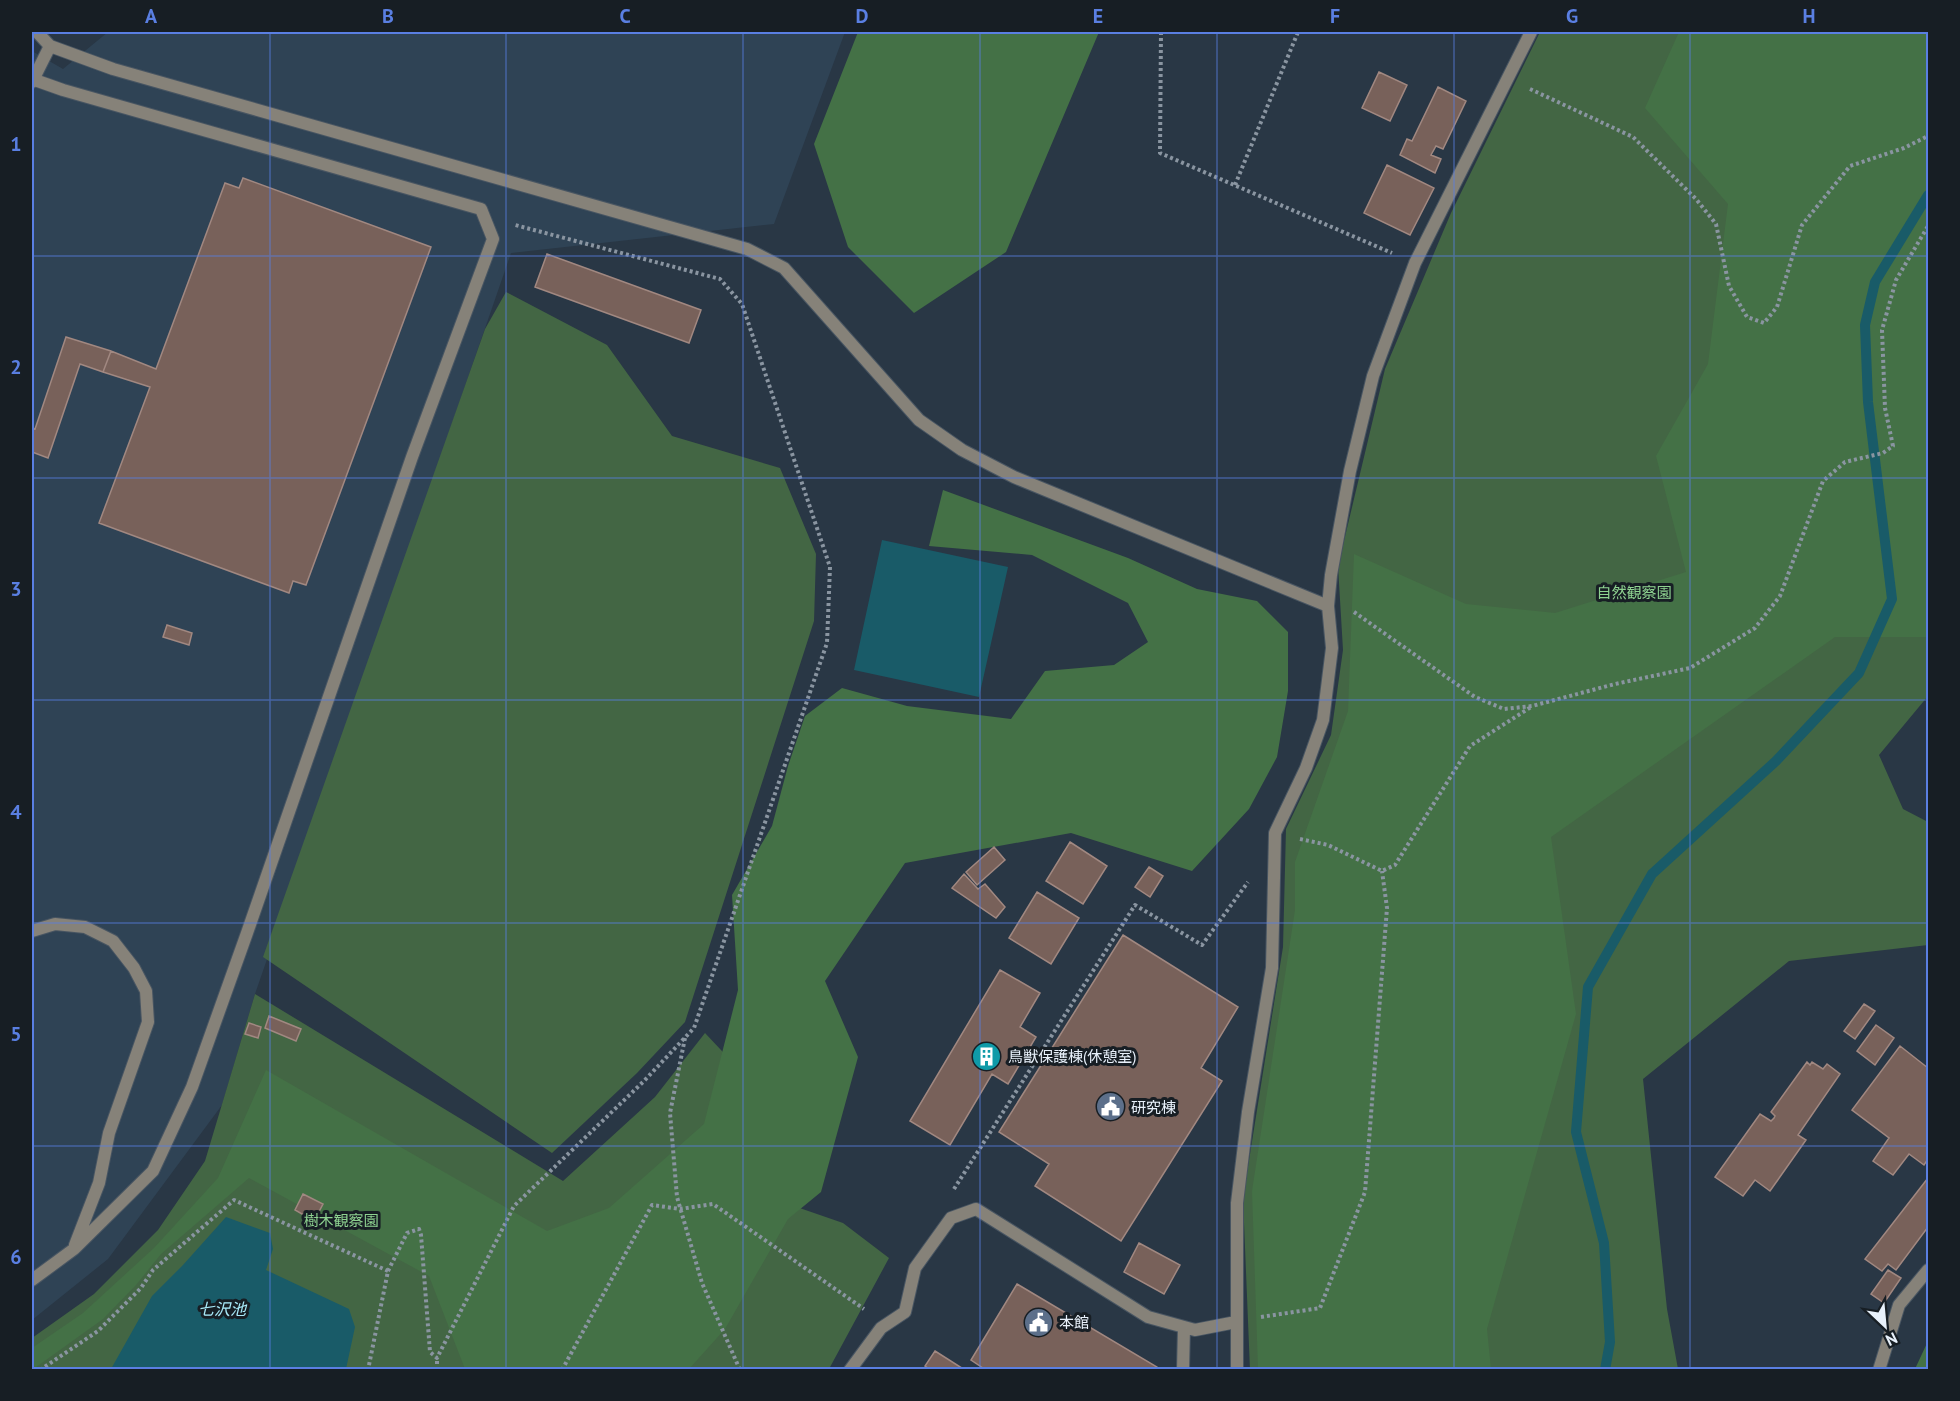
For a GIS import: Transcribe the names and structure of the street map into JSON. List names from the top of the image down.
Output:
{
  "water": ["七沢池"],
  "parks": ["自然観察園", "樹木観察園"],
  "places": {
    "building": ["鳥獣保護棟(休憩室)"],
    "public building": ["研究棟", "本館"]
  },
  "north": "bottom right",
  "grid": {
    "columns": [
      "A",
      "B",
      "C",
      "D",
      "E",
      "F",
      "G",
      "H"
    ],
    "rows": [
      "1",
      "2",
      "3",
      "4",
      "5",
      "6"
    ]
  }
}
